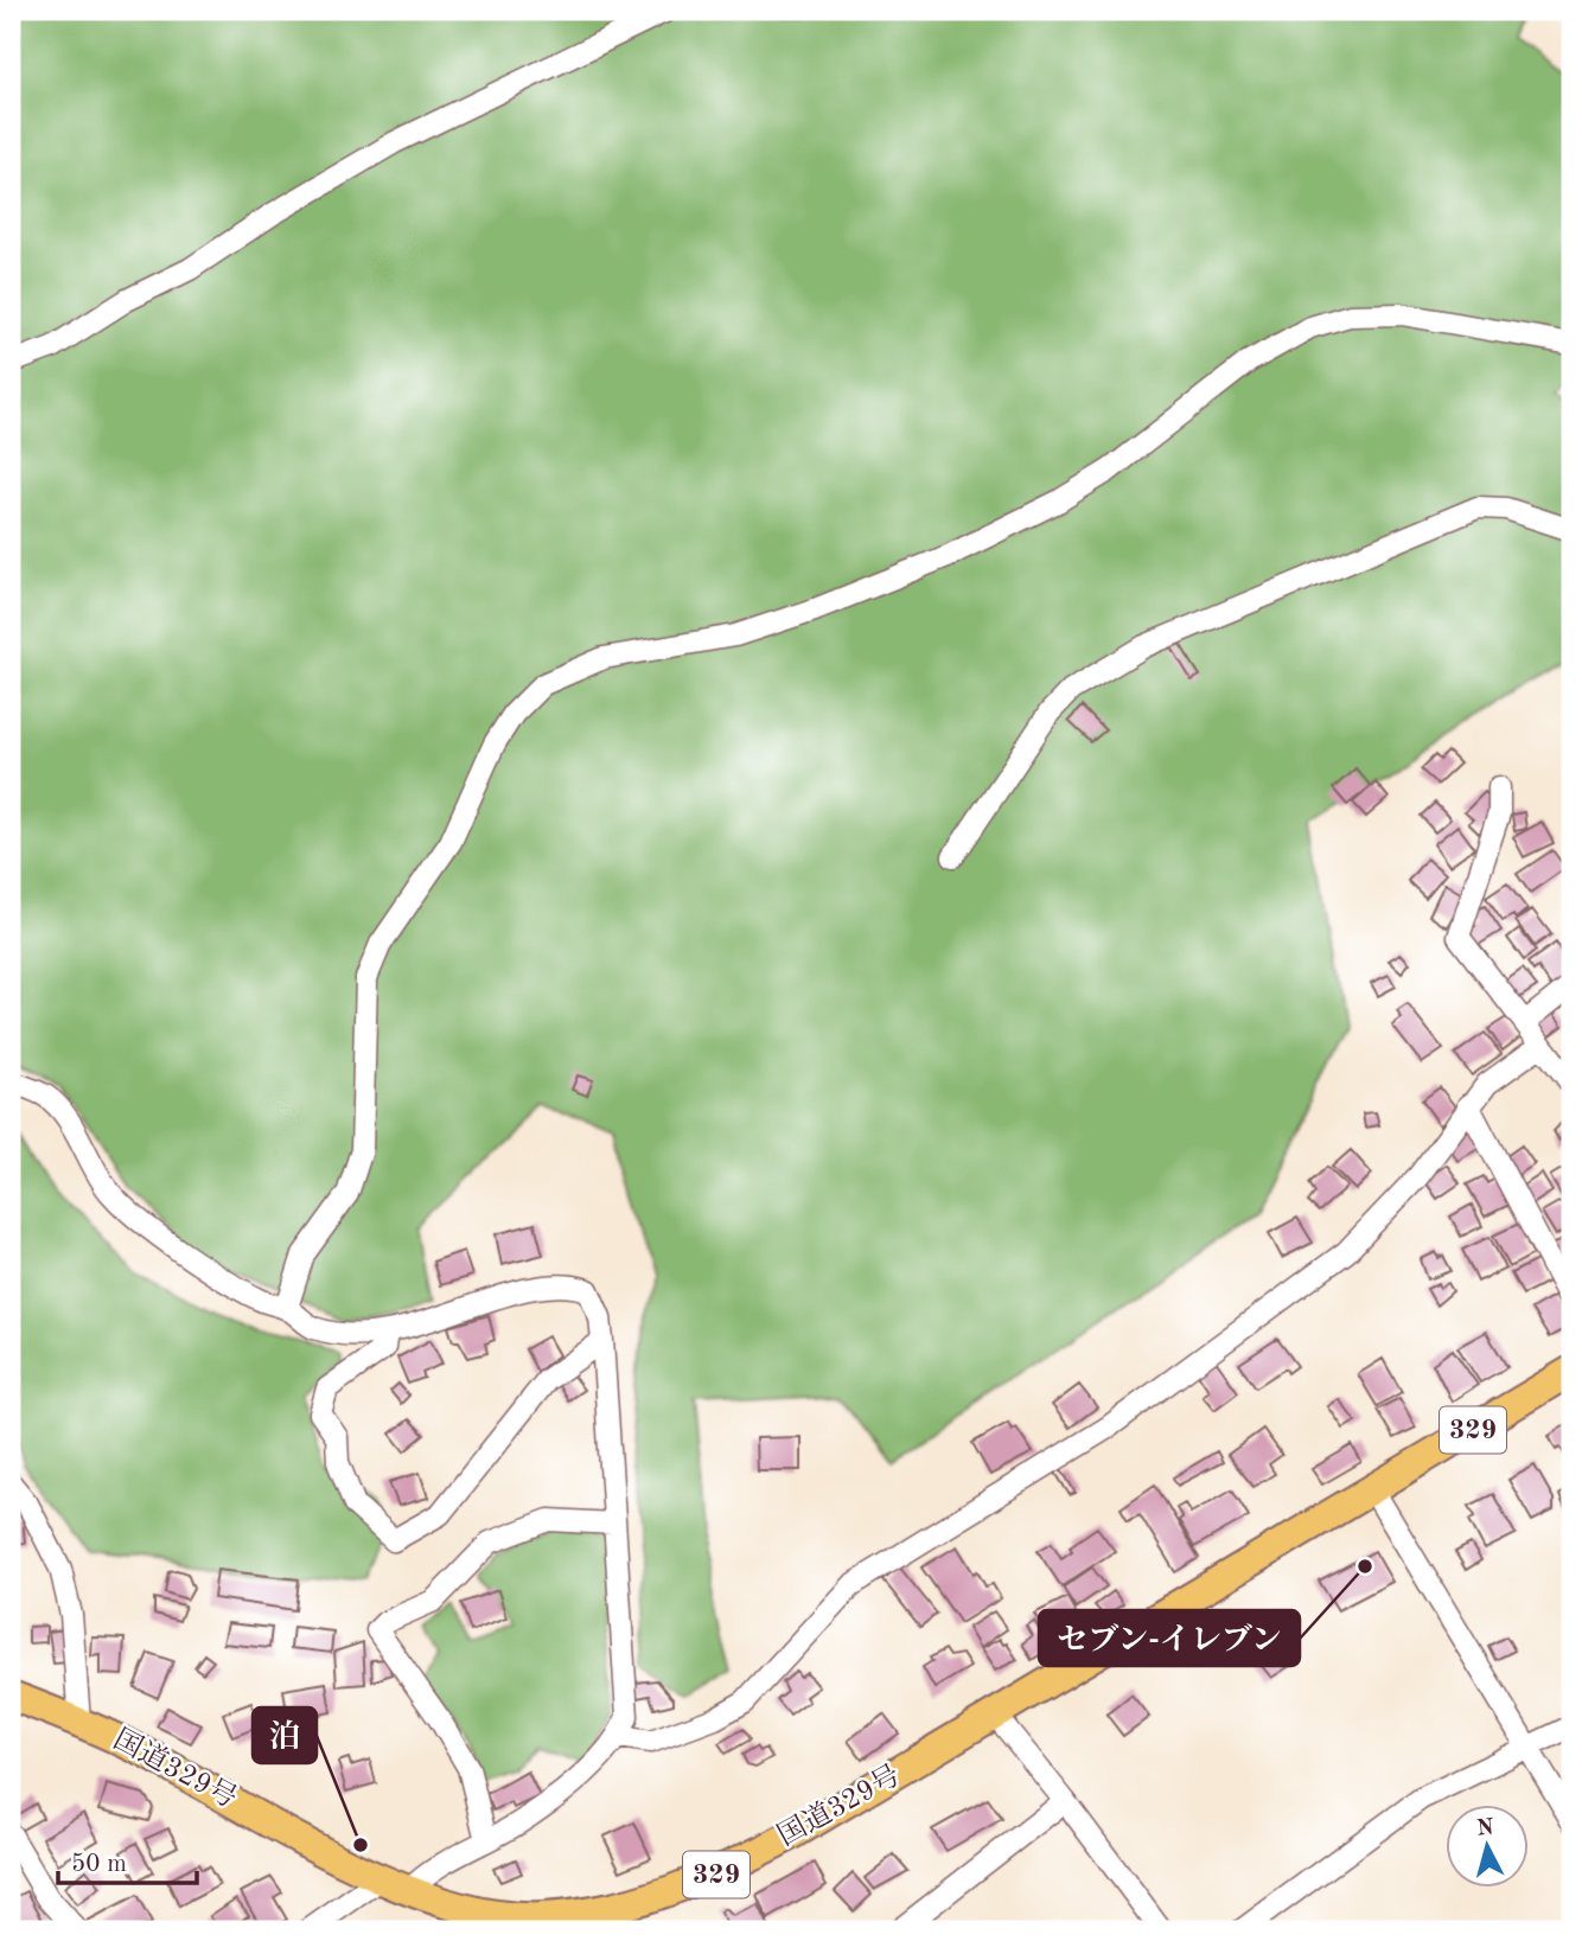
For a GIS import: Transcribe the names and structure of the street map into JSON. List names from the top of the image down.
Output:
{
  "streets": {
    "highway": ["329", "国道329号"]
  },
  "places": ["セブン-イレブン", "泊"],
  "scale_bar": "50 m",
  "north": "top"
}
